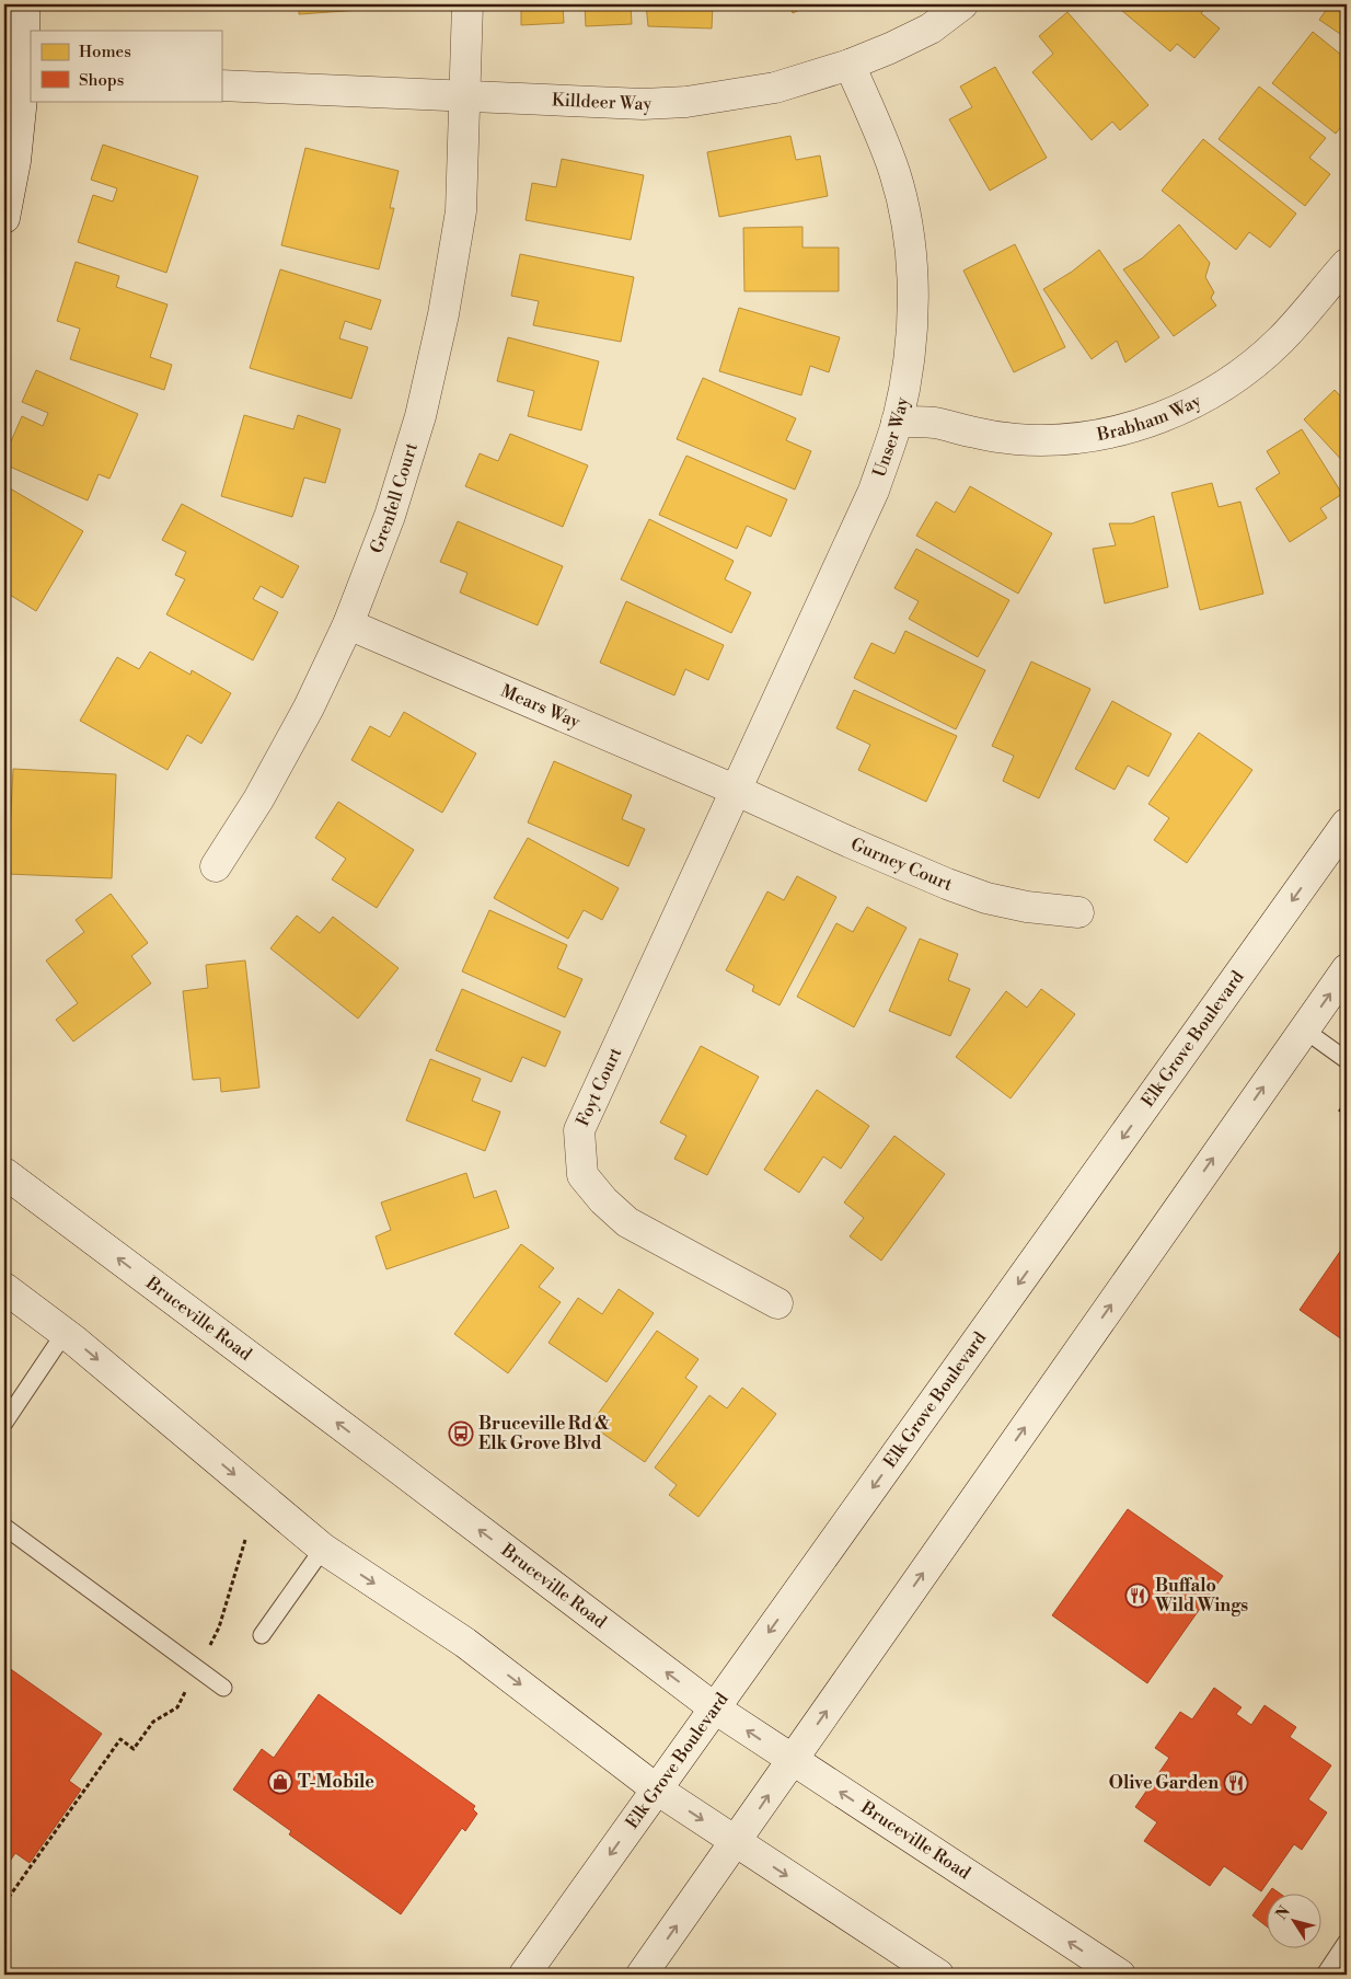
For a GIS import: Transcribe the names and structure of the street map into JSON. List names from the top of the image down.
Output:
{
  "streets": {
    "main road": [
      "Killdeer Way",
      "Brabham Way",
      "Unser Way",
      "Grenfell Court",
      "Mears Way",
      "Gurney Court",
      "Elk Grove Boulevard",
      "Foyt Court",
      "Bruceville Road"
    ]
  },
  "crossings": [
    ["Killdeer Way", "Unser Way"],
    ["Killdeer Way", "Grenfell Court"],
    ["Brabham Way", "Unser Way"],
    ["Unser Way", "Mears Way"],
    ["Unser Way", "Gurney Court"],
    ["Unser Way", "Foyt Court"],
    ["Grenfell Court", "Mears Way"],
    ["Mears Way", "Gurney Court"],
    ["Mears Way", "Foyt Court"],
    ["Gurney Court", "Foyt Court"],
    ["Elk Grove Boulevard", "Bruceville Road"]
  ],
  "places": {
    "bus stop": ["Bruceville Rd & Elk Grove Blvd"],
    "restaurant": ["Buffalo Wild Wings", "Olive Garden"],
    "shop": ["T-Mobile"]
  },
  "legend": ["Homes", "Shops"],
  "north": "top left"
}
